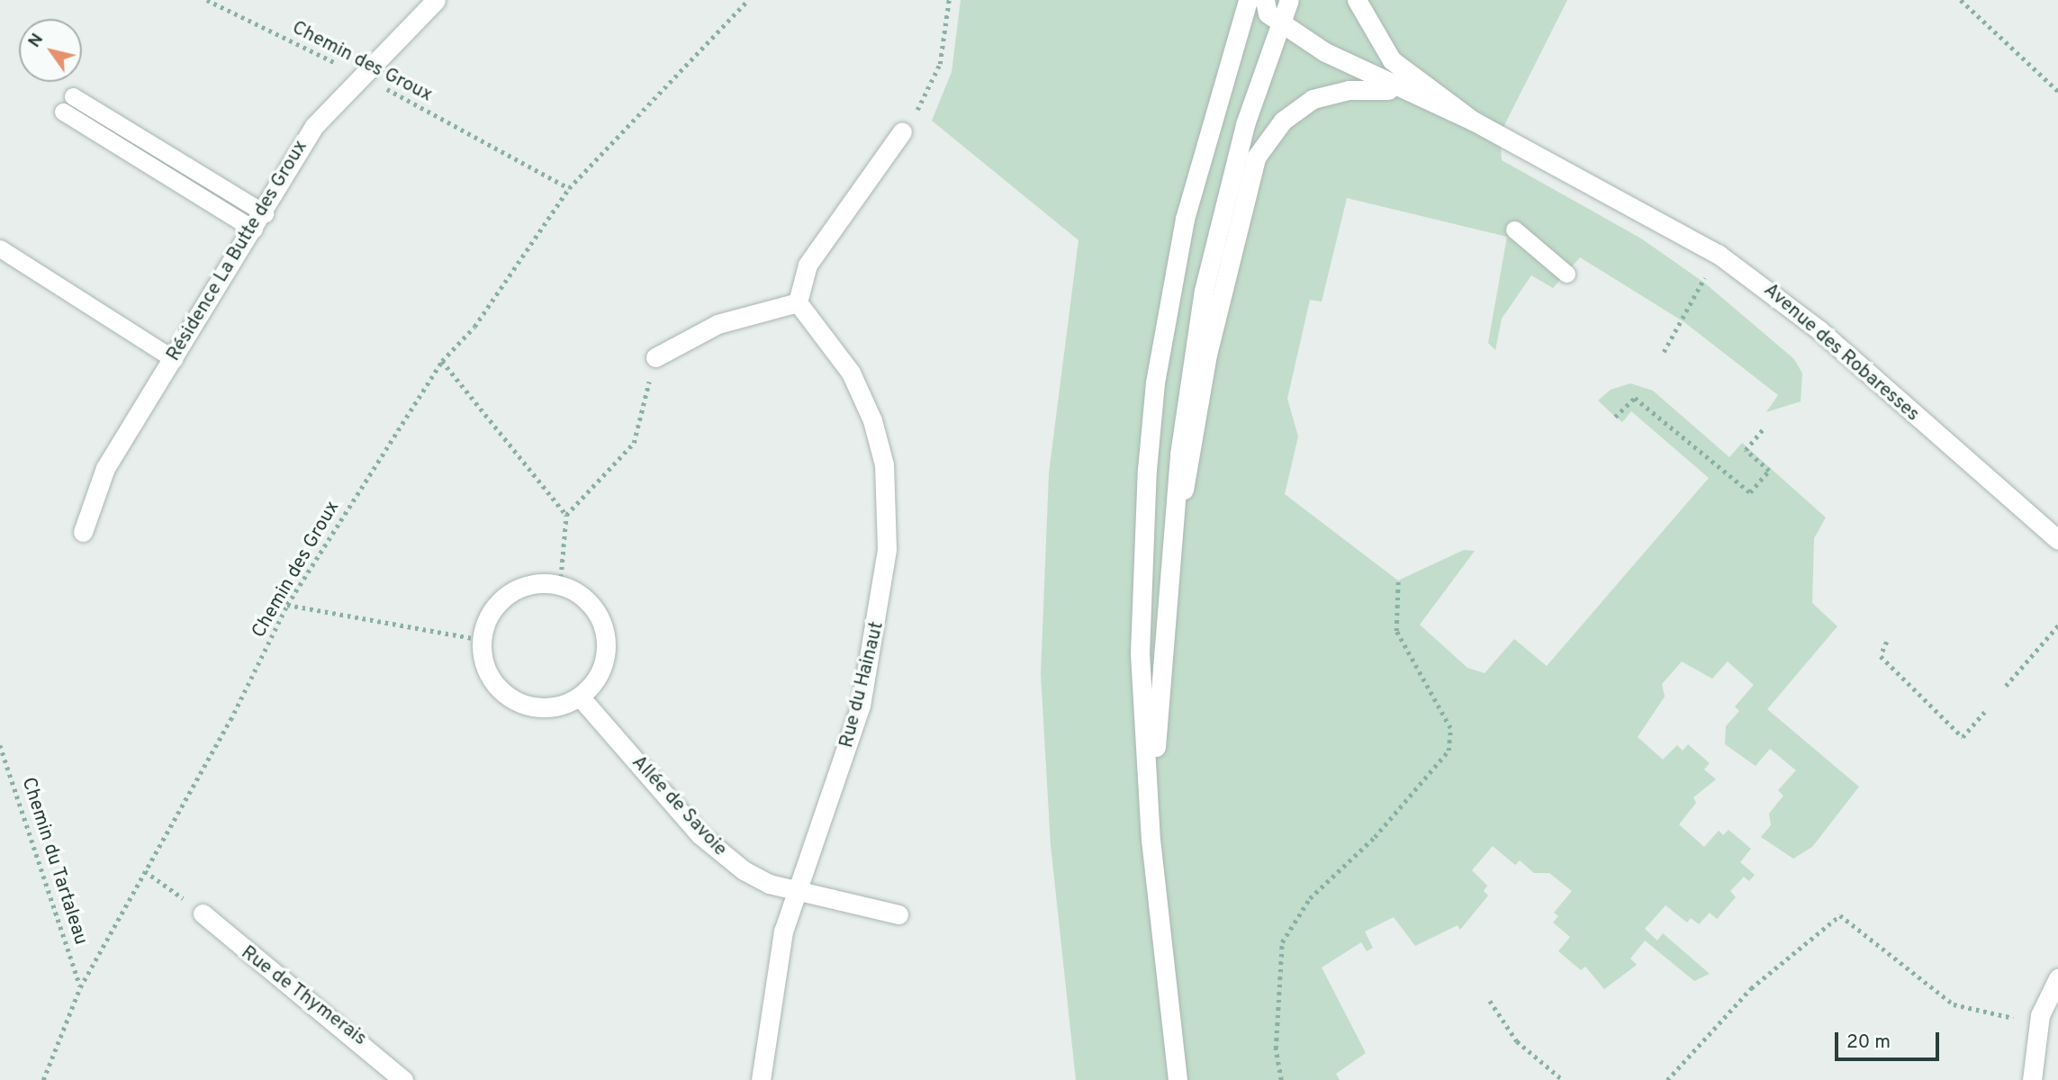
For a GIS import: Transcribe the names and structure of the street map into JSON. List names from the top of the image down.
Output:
{
  "streets": {
    "street": [
      "Résidence La Butte des Groux",
      "Avenue des Robaresses",
      "Rue du Hainaut",
      "Allée de Savoie",
      "Rue de Thymerais"
    ],
    "path": ["Chemin des Groux", "Chemin du Tartaleau"]
  },
  "crossings": [
    ["Chemin des Groux", "Résidence La Butte des Groux"],
    ["Chemin des Groux", "Chemin du Tartaleau"],
    ["Rue du Hainaut", "Allée de Savoie"]
  ],
  "scale_bar": "20 m",
  "north": "top left"
}
